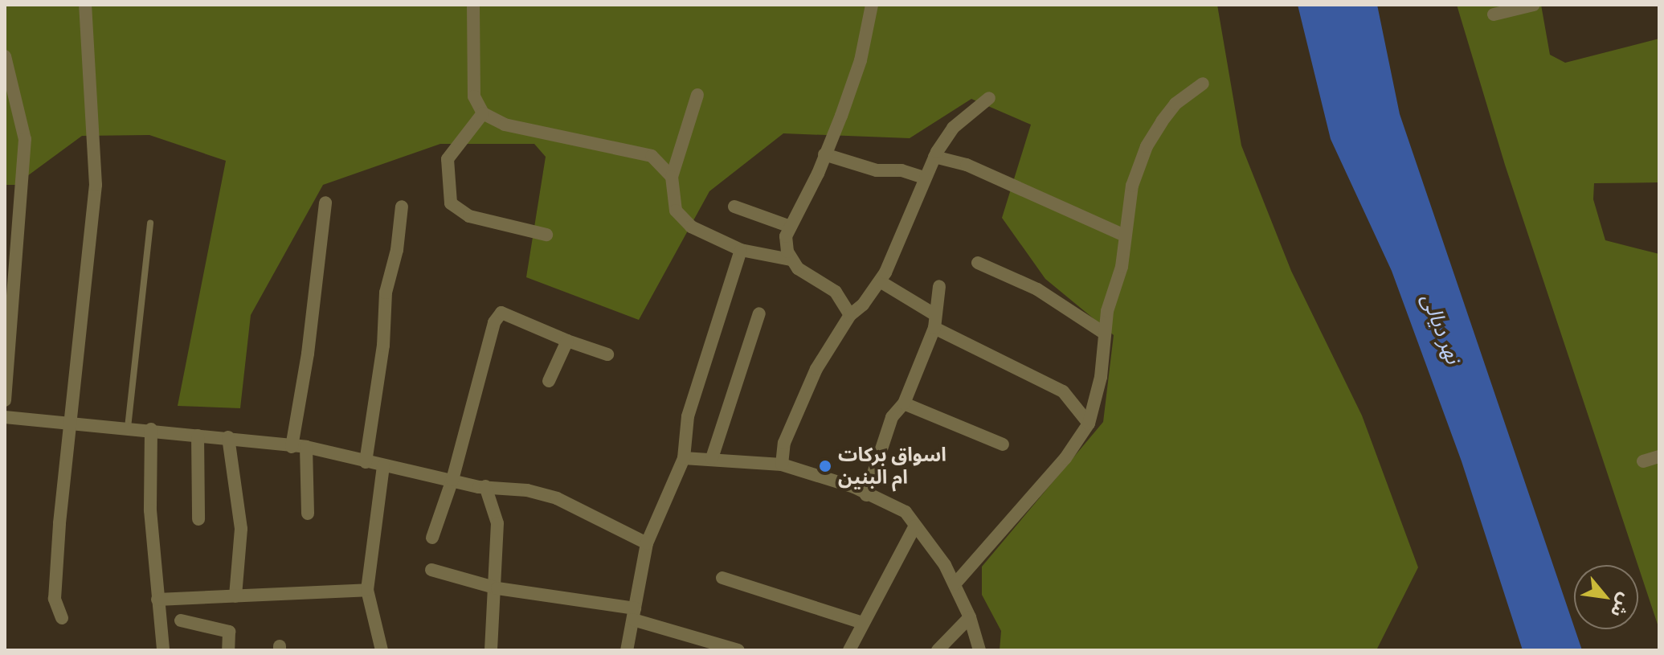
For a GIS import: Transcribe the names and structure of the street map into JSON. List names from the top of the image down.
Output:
{
  "water": ["نهر ديالى"],
  "places": ["اسواق بركات ام البنين"],
  "north": "bottom right"
}
